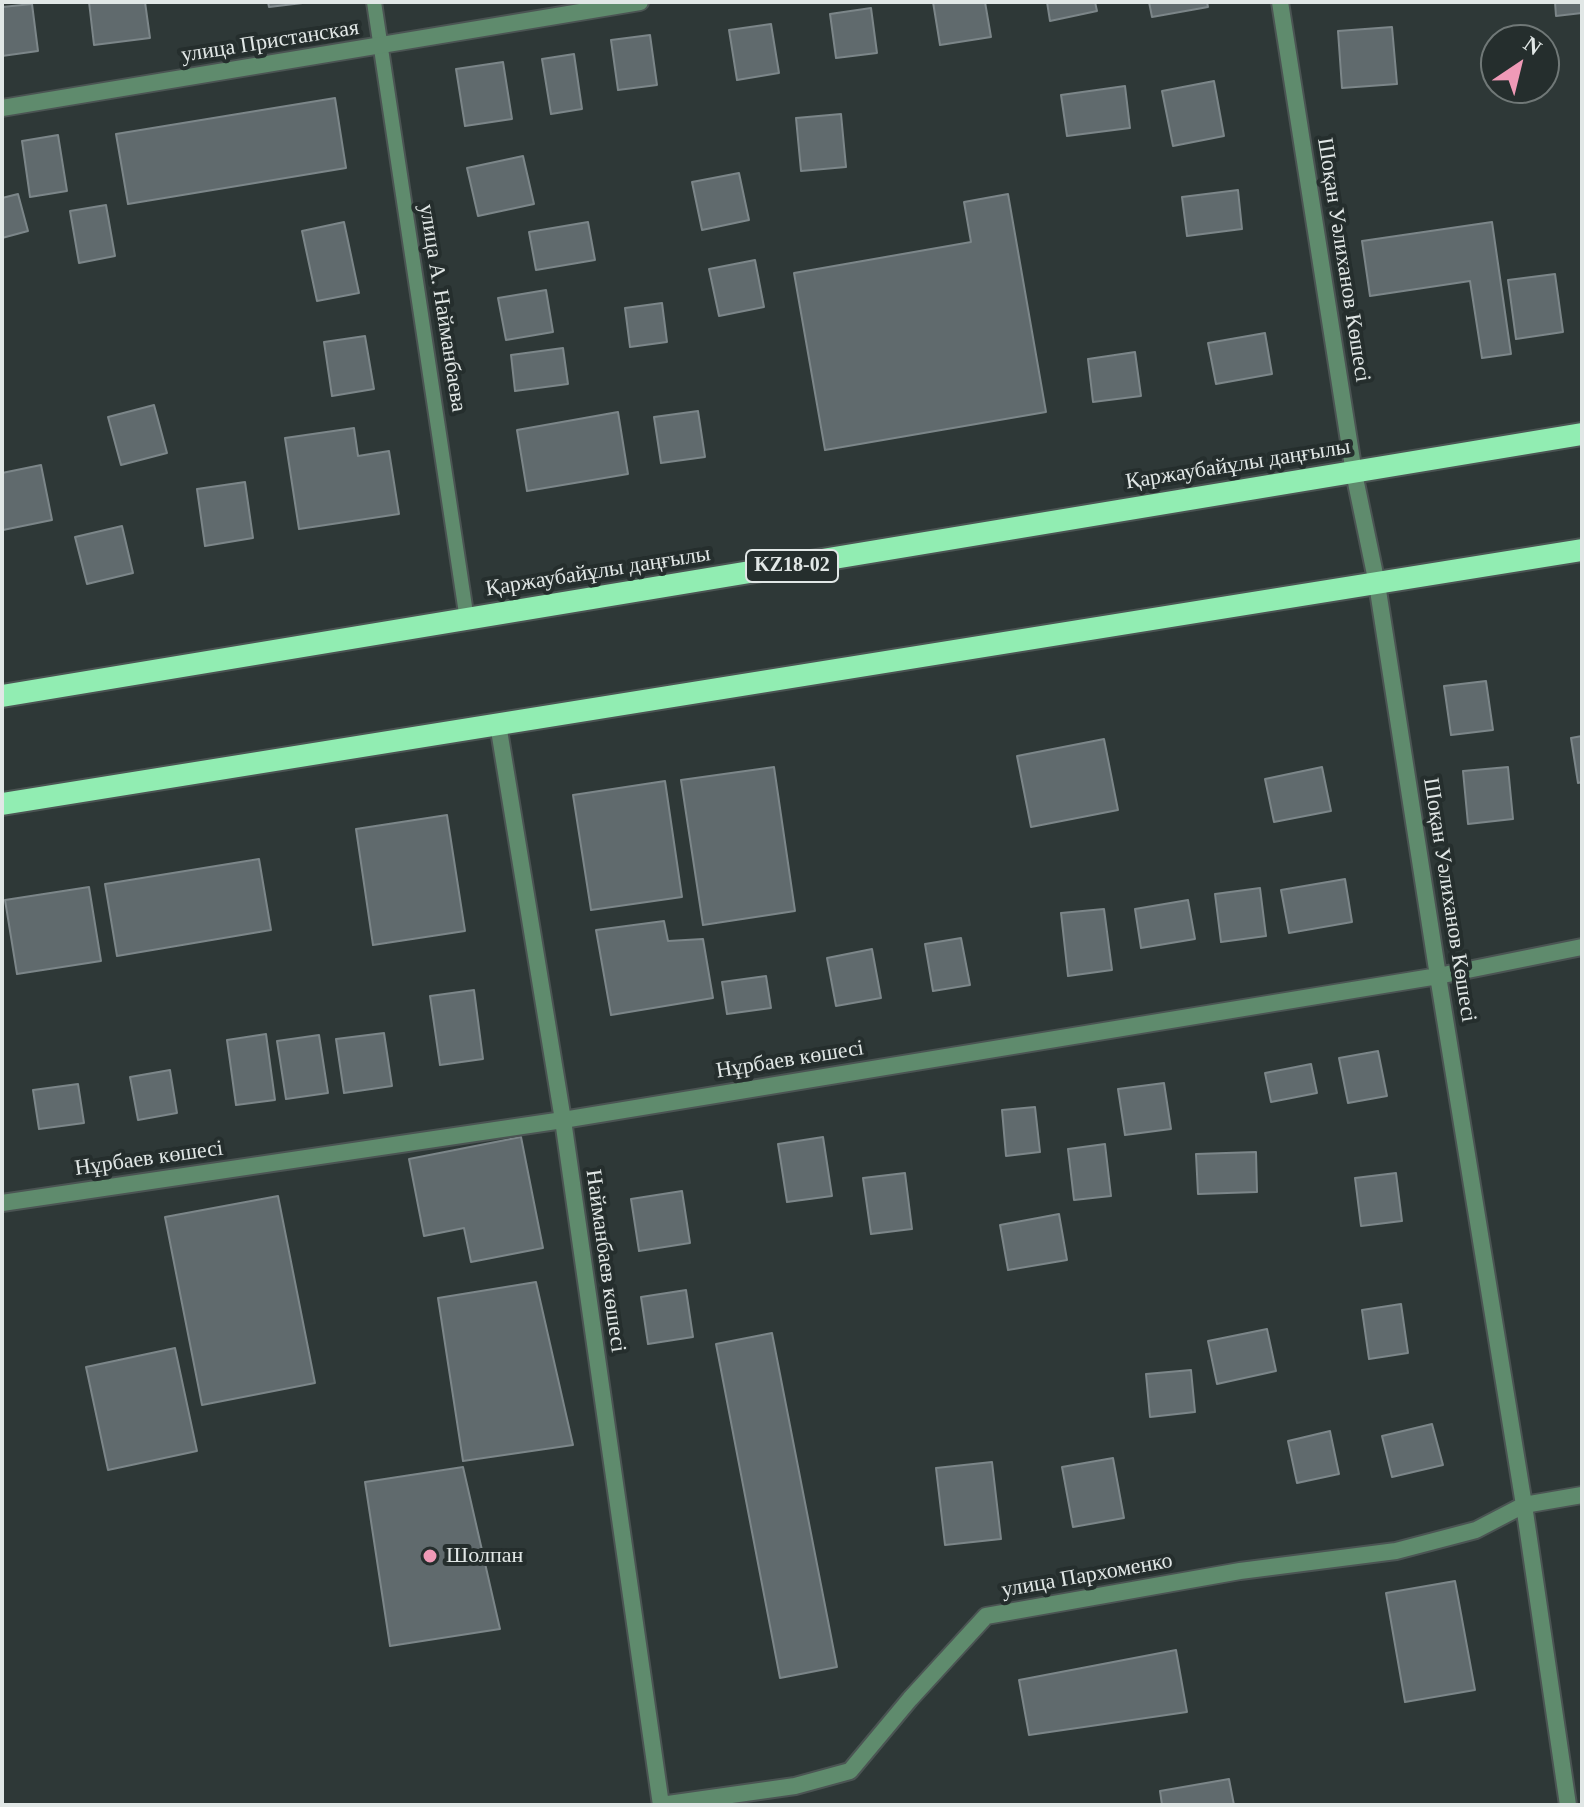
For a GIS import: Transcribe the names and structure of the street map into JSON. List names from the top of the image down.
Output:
{
  "streets": {
    "highway": ["Қаржаубайұлы даңғылы", "KZ18-02"],
    "street": [
      "улица Пристанская",
      "Шоқан Уәлиханов Көшесі",
      "Нұрбаев көшесі",
      "Найманбаев көшесі",
      "улица Пархоменко"
    ],
    "lane": ["улица А. Найманбаева"]
  },
  "crossings": [
    ["улица Пристанская", "улица А. Найманбаева"],
    ["Шоқан Уәлиханов Көшесі", "Қаржаубайұлы даңғылы"],
    ["Шоқан Уәлиханов Көшесі", "Нұрбаев көшесі"],
    ["Шоқан Уәлиханов Көшесі", "улица Пархоменко"],
    ["улица А. Найманбаева", "Қаржаубайұлы даңғылы"],
    ["Нұрбаев көшесі", "Найманбаев көшесі"],
    ["Найманбаев көшесі", "улица Пархоменко"]
  ],
  "places": ["Шолпан"],
  "north": "top right"
}
